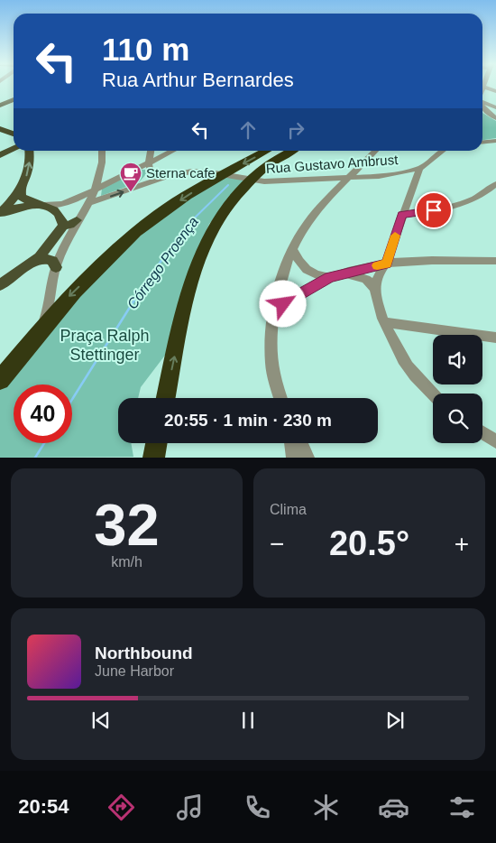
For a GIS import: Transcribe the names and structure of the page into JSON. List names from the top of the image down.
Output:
{
  "streets": {
    "street": ["Rua Gustavo Ambrust"]
  },
  "water": ["Córrego Proença"],
  "parks": ["Praça Ralph Stettinger"],
  "places": {
    "cafe": ["Sterna cafe"]
  },
  "page": {
    "turn": ["110 m", "Rua Arthur Bernardes"],
    "limit": "40",
    "trip": "20:55 · 1 min · 230 m",
    "tile": [
      ["32", "km/h"],
      "Clima"
    ],
    "heat": ["−", "20.5°", "+"],
    "song": ["Northbound", "June Harbor"],
    "tabs": "20:54"
  }
}
